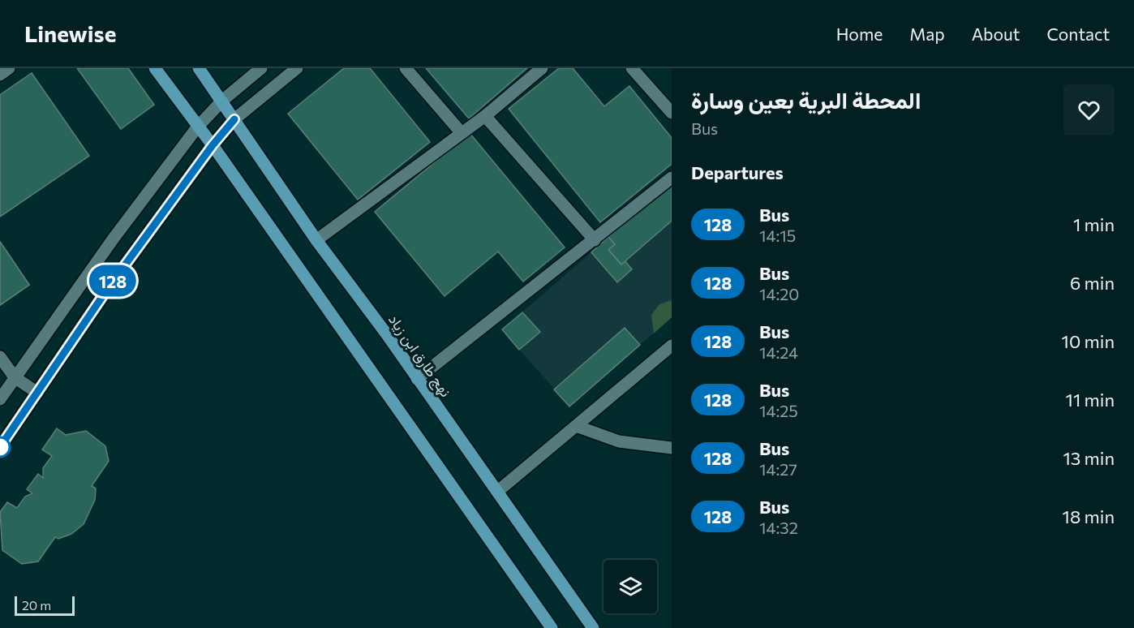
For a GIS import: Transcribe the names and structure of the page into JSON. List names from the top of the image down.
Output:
{
  "streets": {
    "main road": ["نهج طارق ابن زياد"]
  },
  "lines": ["bus line 128"],
  "scale_bar": "20 m",
  "page": {
    "header": "Linewise",
    "nav": [
      "Home",
      "Map",
      "About",
      "Contact"
    ],
    "on_map": "128",
    "heading": [
      ["المحطة البرية بعين وسارة", "Bus"],
      "Departures"
    ],
    "list": [
      {
        "mark": "128",
        "name": "Bus",
        "note": "14:15",
        "value": "1 min"
      },
      {
        "mark": "128",
        "name": "Bus",
        "note": "14:20",
        "value": "6 min"
      },
      {
        "mark": "128",
        "name": "Bus",
        "note": "14:24",
        "value": "10 min"
      },
      {
        "mark": "128",
        "name": "Bus",
        "note": "14:25",
        "value": "11 min"
      },
      {
        "mark": "128",
        "name": "Bus",
        "note": "14:27",
        "value": "13 min"
      },
      {
        "mark": "128",
        "name": "Bus",
        "note": "14:32",
        "value": "18 min"
      }
    ],
    "scale": "20 m"
  }
}
